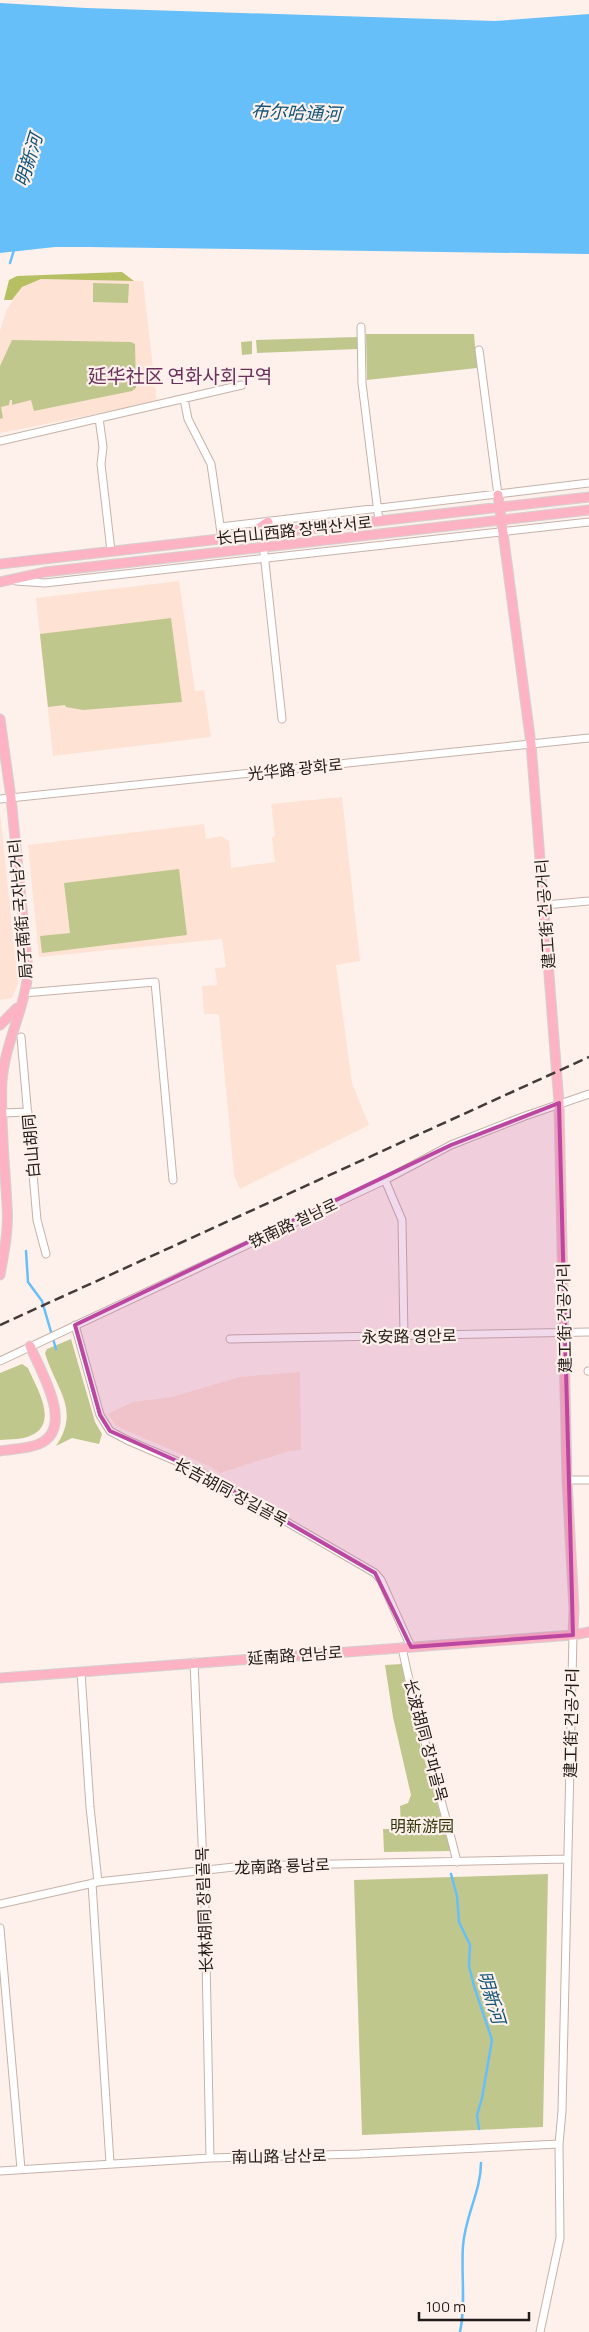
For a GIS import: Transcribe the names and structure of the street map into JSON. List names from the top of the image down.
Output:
{
  "streets": {
    "main road": [
      "长白山西路 장백산서로",
      "局子南街 국자남거리",
      "建工街 건공거리",
      "延南路 연남로"
    ],
    "street": [
      "光华路 광화로",
      "白山胡同",
      "铁南路 철남로",
      "永安路 영안로",
      "长吉胡同 장길골목",
      "长波胡同 장파골목",
      "龙南路 룡남로",
      "长林胡同 장림골목",
      "南山路 남산로"
    ]
  },
  "crossings": [
    ["长白山西路 장백산서로", "建工街 건공거리"],
    ["光华路 광화로", "局子南街 국자남거리"],
    ["光华路 광화로", "建工街 건공거리"],
    ["建工街 건공거리", "铁南路 철남로"],
    ["建工街 건공거리", "永安路 영안로"],
    ["建工街 건공거리", "延南路 연남로"],
    ["建工街 건공거리", "龙南路 룡남로"],
    ["建工街 건공거리", "南山路 남산로"],
    ["铁南路 철남로", "长吉胡同 장길골목"],
    ["长吉胡同 장길골목", "延南路 연남로"],
    ["长吉胡同 장길골목", "长波胡同 장파골목"],
    ["延南路 연남로", "长波胡同 장파골목"],
    ["延南路 연남로", "长林胡同 장림골목"],
    ["长波胡同 장파골목", "龙南路 룡남로"],
    ["龙南路 룡남로", "长林胡同 장림골목"],
    ["长林胡同 장림골목", "南山路 남산로"]
  ],
  "districts": ["延华社区 연화사회구역"],
  "water": ["布尔哈通河", "明新河"],
  "parks": ["明新游园"],
  "scale_bar": "100 m"
}
